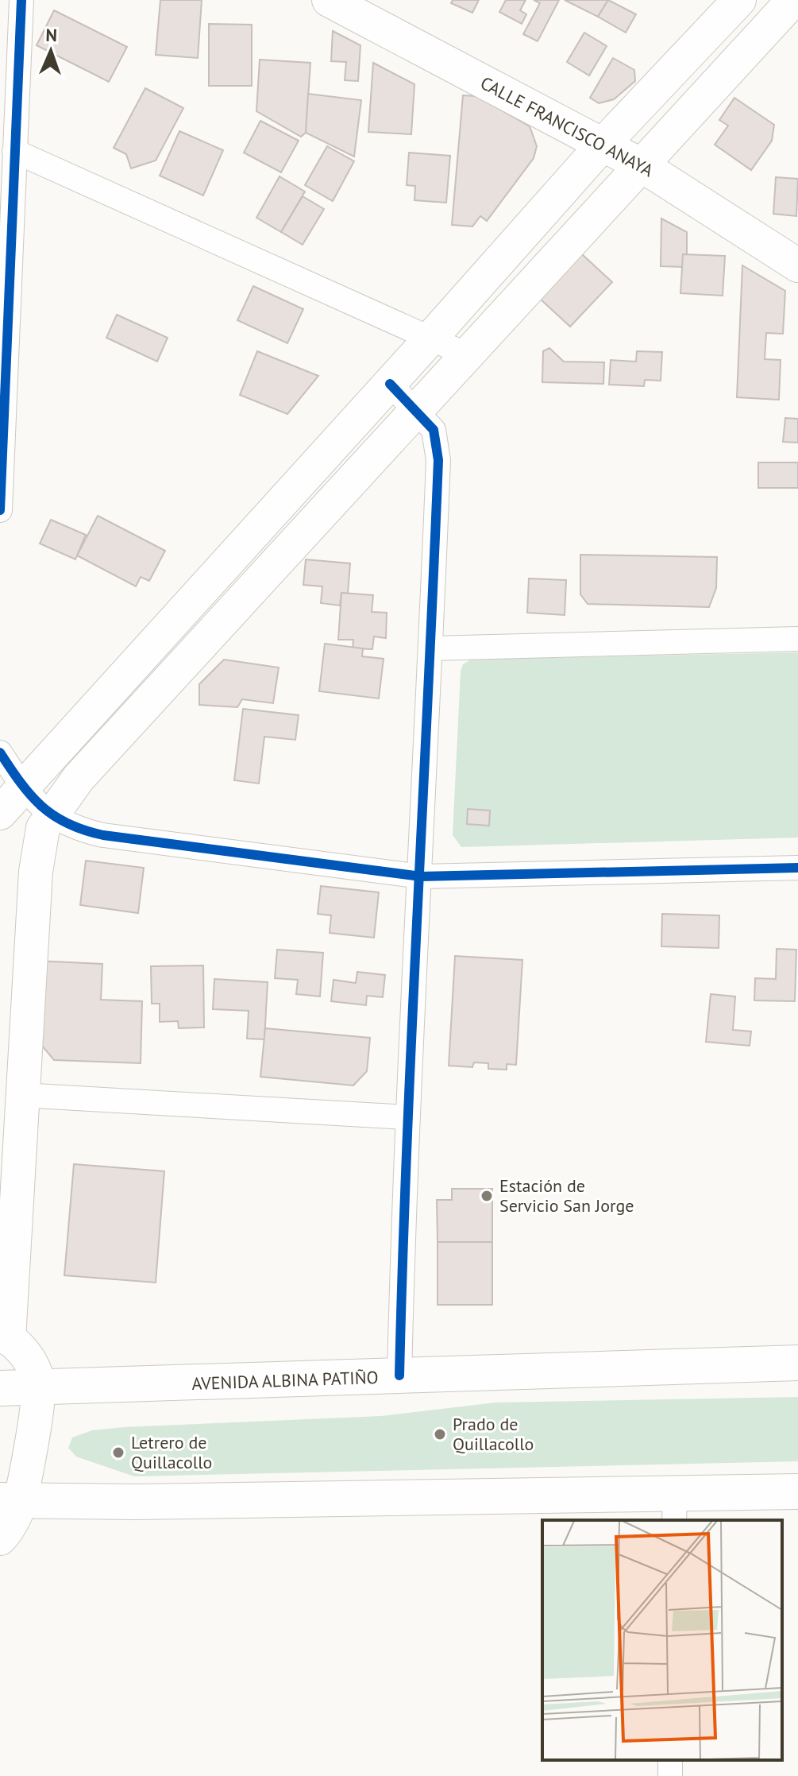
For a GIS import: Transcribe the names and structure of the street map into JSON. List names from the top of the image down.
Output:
{
  "streets": {
    "highway": ["AVENIDA ALBINA PATIÑO"],
    "main road": ["CALLE FRANCISCO ANAYA"]
  },
  "places": ["Estación de Servicio San Jorge", "Prado de Quillacollo", "Letrero de Quillacollo"],
  "north": "top"
}
